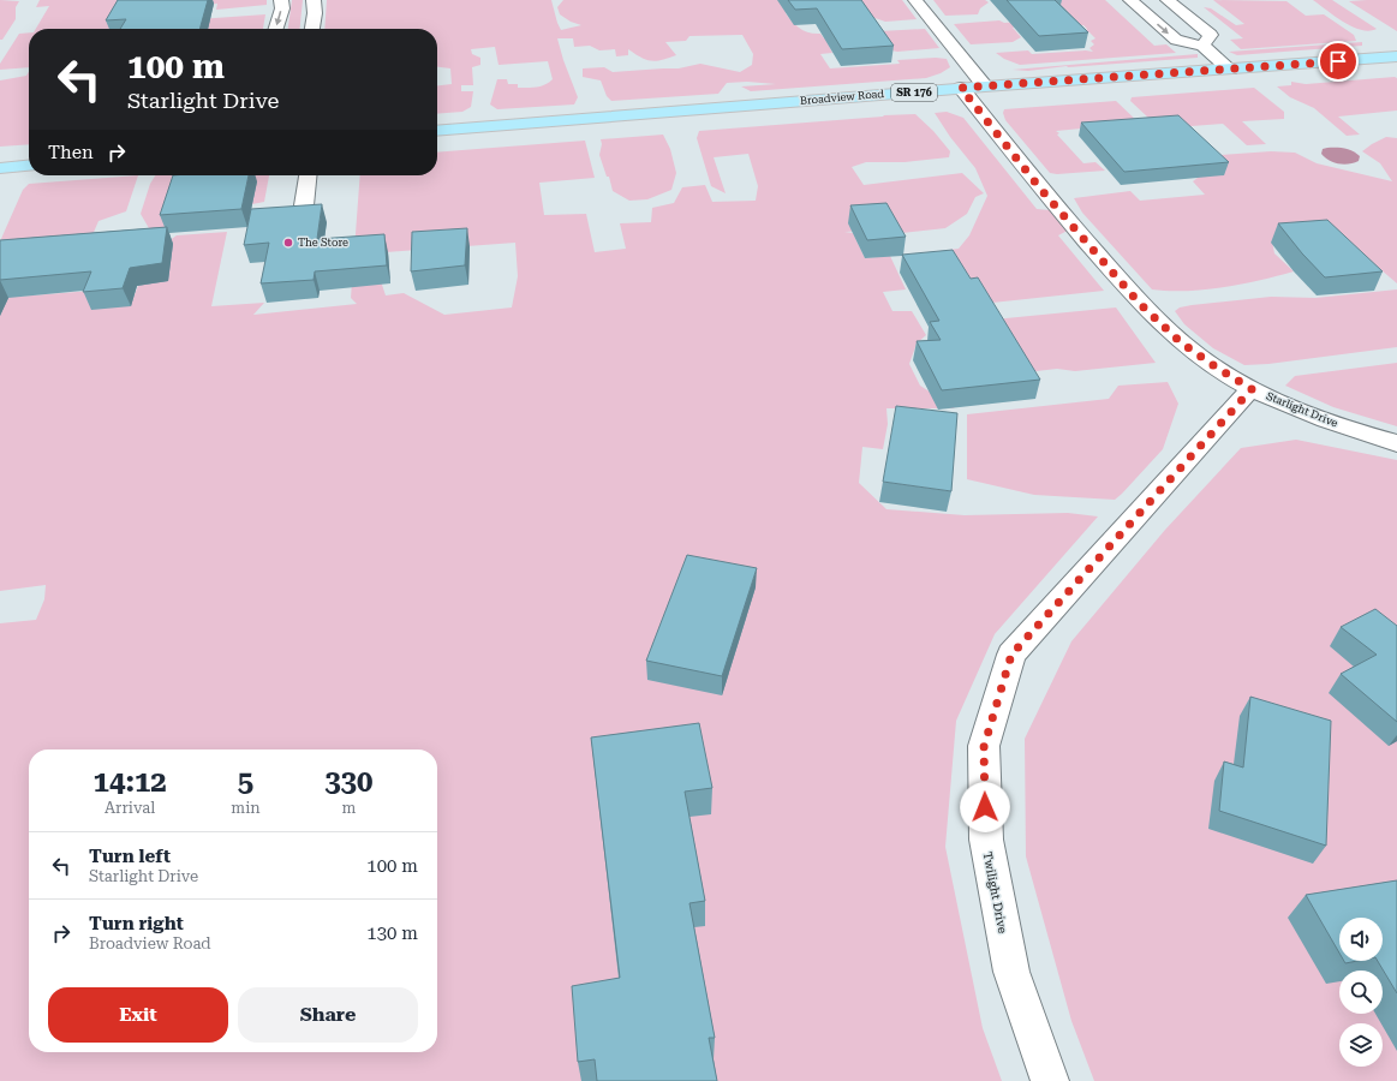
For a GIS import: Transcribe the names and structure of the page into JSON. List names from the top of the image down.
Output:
{
  "streets": {
    "main road": ["SR 176", "Broadview Road"],
    "street": ["Starlight Drive", "Twilight Drive"]
  },
  "crossings": [
    ["Broadview Road", "Starlight Drive"],
    ["Starlight Drive", "Twilight Drive"]
  ],
  "places": ["The Store"],
  "page": {
    "turn": ["100 m", "Starlight Drive"],
    "then": "Then",
    "eta": [
      "14:12",
      "Arrival",
      "5",
      "min",
      "330",
      "m"
    ],
    "list": [
      {
        "name": "Turn left",
        "note": "Starlight Drive",
        "value": "100 m"
      },
      {
        "name": "Turn right",
        "note": "Broadview Road",
        "value": "130 m"
      }
    ],
    "buttons": ["Exit", "Share"]
  }
}
